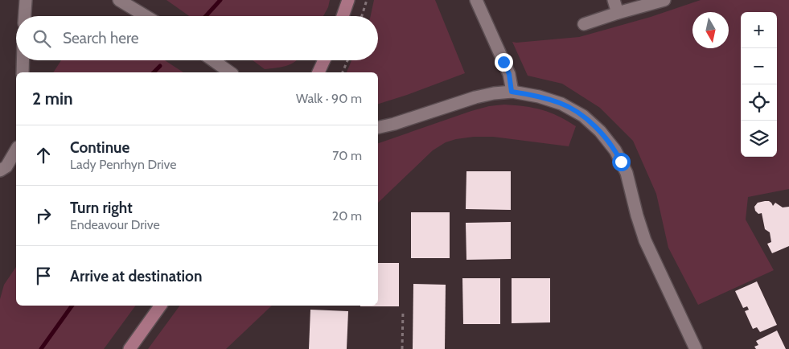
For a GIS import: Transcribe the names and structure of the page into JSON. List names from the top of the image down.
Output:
{
  "north": "bottom",
  "page": {
    "map_buttons": ["+", "−"],
    "search": "Search here",
    "heading": ["2 min", "Walk · 90 m"],
    "list": [
      ["Continue", "Lady Penrhyn Drive", "70 m"],
      ["Turn right", "Endeavour Drive", "20 m"],
      "Arrive at destination"
    ]
  }
}
